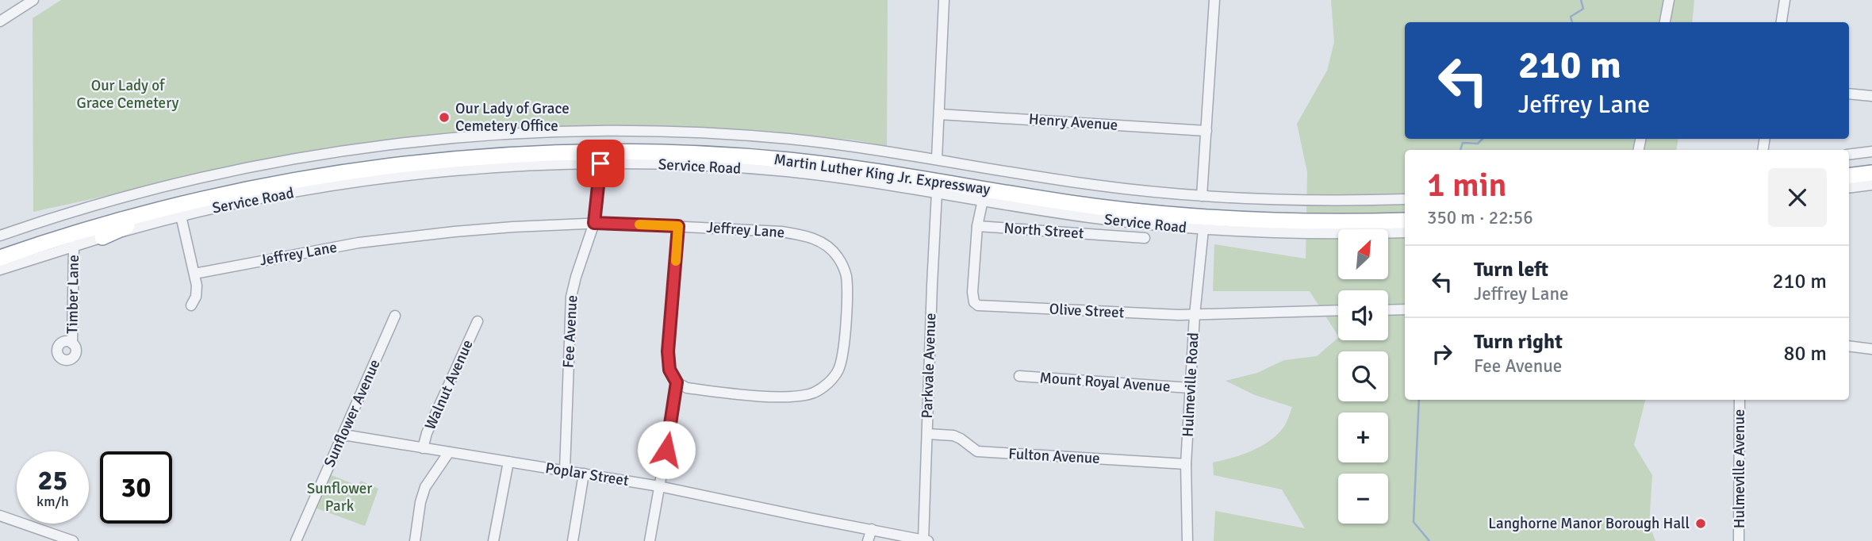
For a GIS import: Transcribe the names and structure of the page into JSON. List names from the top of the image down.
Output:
{
  "streets": {
    "highway": ["Martin Luther King Jr. Expressway"],
    "street": [
      "Henry Avenue",
      "Service Road",
      "Jeffrey Lane",
      "North Street",
      "Timber Lane",
      "Olive Street",
      "Fee Avenue",
      "Parkvale Avenue",
      "Mount Royal Avenue",
      "Walnut Avenue",
      "Hulmeville Road",
      "Sunflower Avenue",
      "Fulton Avenue",
      "Hulmeville Avenue",
      "Poplar Street"
    ]
  },
  "crossings": [
    ["Service Road", "Martin Luther King Jr. Expressway"],
    ["Service Road", "Fee Avenue"],
    ["Service Road", "Parkvale Avenue"],
    ["Service Road", "Hulmeville Road"],
    ["Jeffrey Lane", "Fee Avenue"],
    ["North Street", "Olive Street"],
    ["Olive Street", "Hulmeville Road"],
    ["Fee Avenue", "Poplar Street"],
    ["Parkvale Avenue", "Fulton Avenue"],
    ["Parkvale Avenue", "Poplar Street"],
    ["Mount Royal Avenue", "Hulmeville Road"],
    ["Walnut Avenue", "Poplar Street"],
    ["Hulmeville Road", "Fulton Avenue"],
    ["Sunflower Avenue", "Poplar Street"]
  ],
  "parks": ["Our Lady of Grace Cemetery", "Sunflower Park"],
  "places": ["Our Lady of Grace Cemetery Office", "Langhorne Manor Borough Hall"],
  "north": "top right",
  "page": {
    "turn": ["210 m", "Jeffrey Lane"],
    "heading": ["1 min", "350 m · 22:56"],
    "map_buttons": ["+", "−"],
    "list": [
      {
        "name": "Turn left",
        "note": "Jeffrey Lane",
        "value": "210 m"
      },
      {
        "name": "Turn right",
        "note": "Fee Avenue",
        "value": "80 m"
      }
    ],
    "speed": "25 km/h",
    "limit": "30"
  }
}
